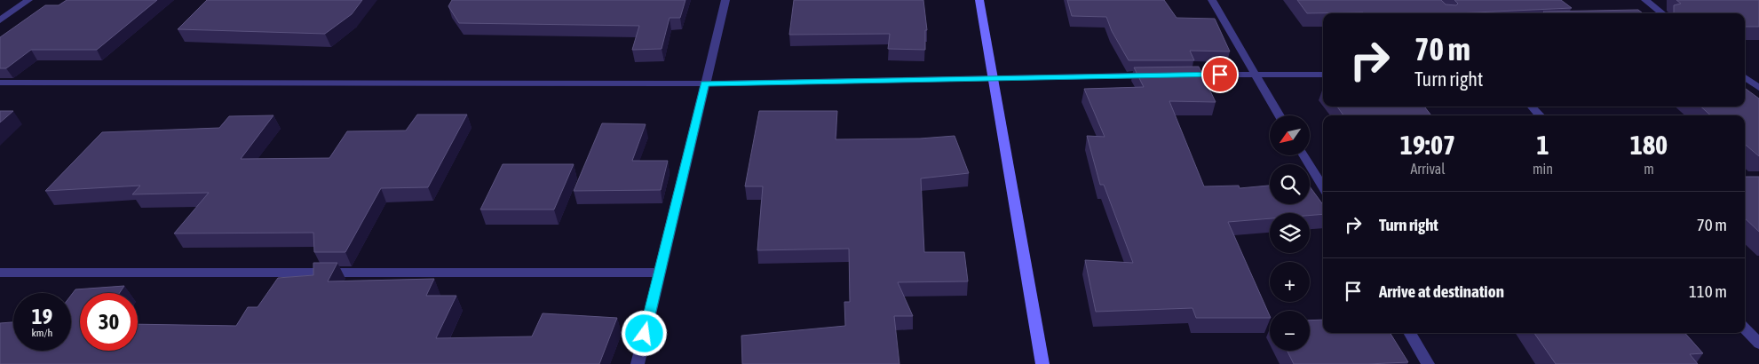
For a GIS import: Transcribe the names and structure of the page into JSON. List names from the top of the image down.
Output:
{
  "north": "bottom left",
  "page": {
    "turn": ["70 m", "Turn right"],
    "map_buttons": ["+", "−"],
    "eta": [
      "19:07",
      "Arrival",
      "1",
      "min",
      "180",
      "m"
    ],
    "list": [
      {
        "name": "Turn right",
        "value": "70 m"
      },
      {
        "name": "Arrive at destination",
        "value": "110 m"
      }
    ],
    "speed": "19 km/h",
    "limit": "30"
  }
}
